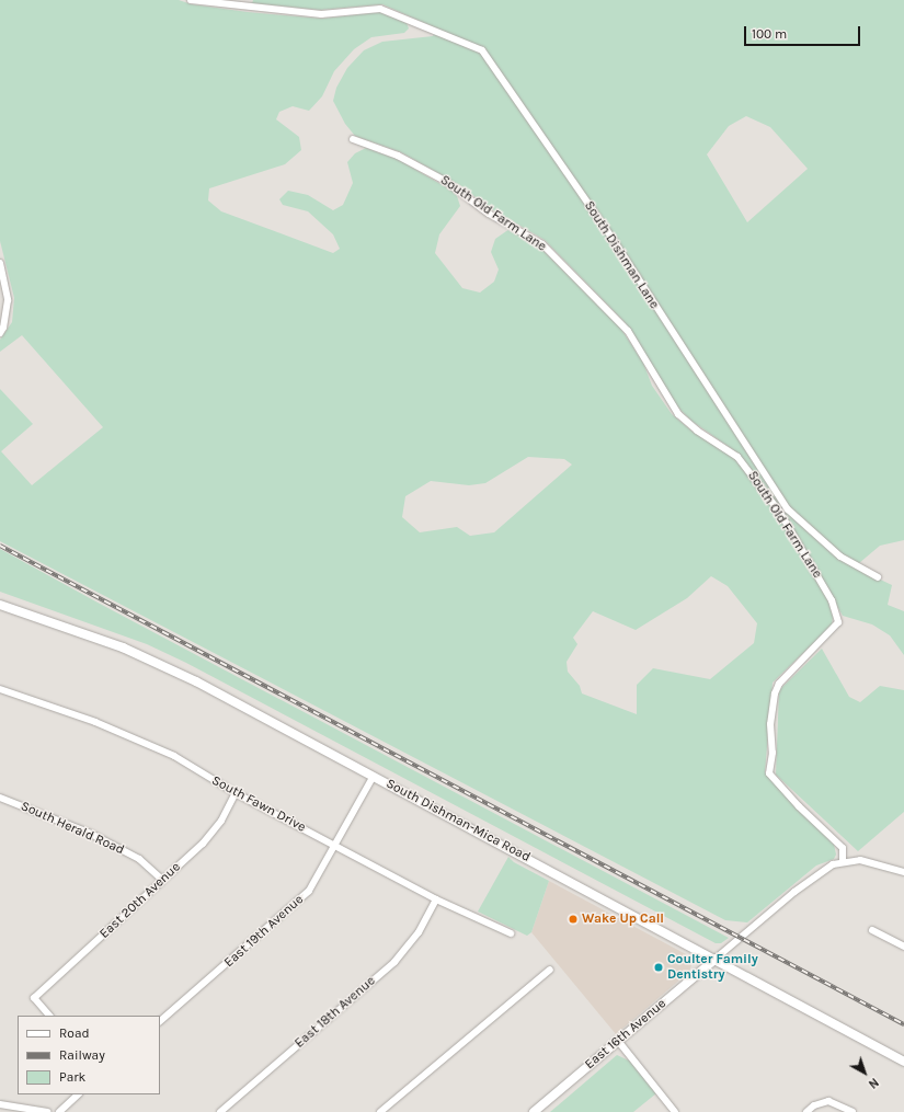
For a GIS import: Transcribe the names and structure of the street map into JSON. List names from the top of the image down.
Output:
{
  "streets": {
    "main road": ["South Dishman-Mica Road", "East 16th Avenue"],
    "street": [
      "South Old Farm Lane",
      "South Dishman Lane",
      "South Fawn Drive",
      "South Herald Road",
      "East 20th Avenue",
      "East 19th Avenue",
      "East 18th Avenue"
    ]
  },
  "crossings": [
    ["South Old Farm Lane", "East 16th Avenue"],
    ["South Fawn Drive", "East 20th Avenue"],
    ["South Fawn Drive", "East 19th Avenue"],
    ["South Fawn Drive", "East 18th Avenue"],
    ["South Dishman-Mica Road", "East 19th Avenue"],
    ["South Dishman-Mica Road", "East 16th Avenue"],
    ["South Herald Road", "East 20th Avenue"]
  ],
  "places": ["Wake Up Call", "Coulter Family Dentistry"],
  "legend": ["Road", "Railway", "Park"],
  "scale_bar": "100 m",
  "north": "bottom right"
}
